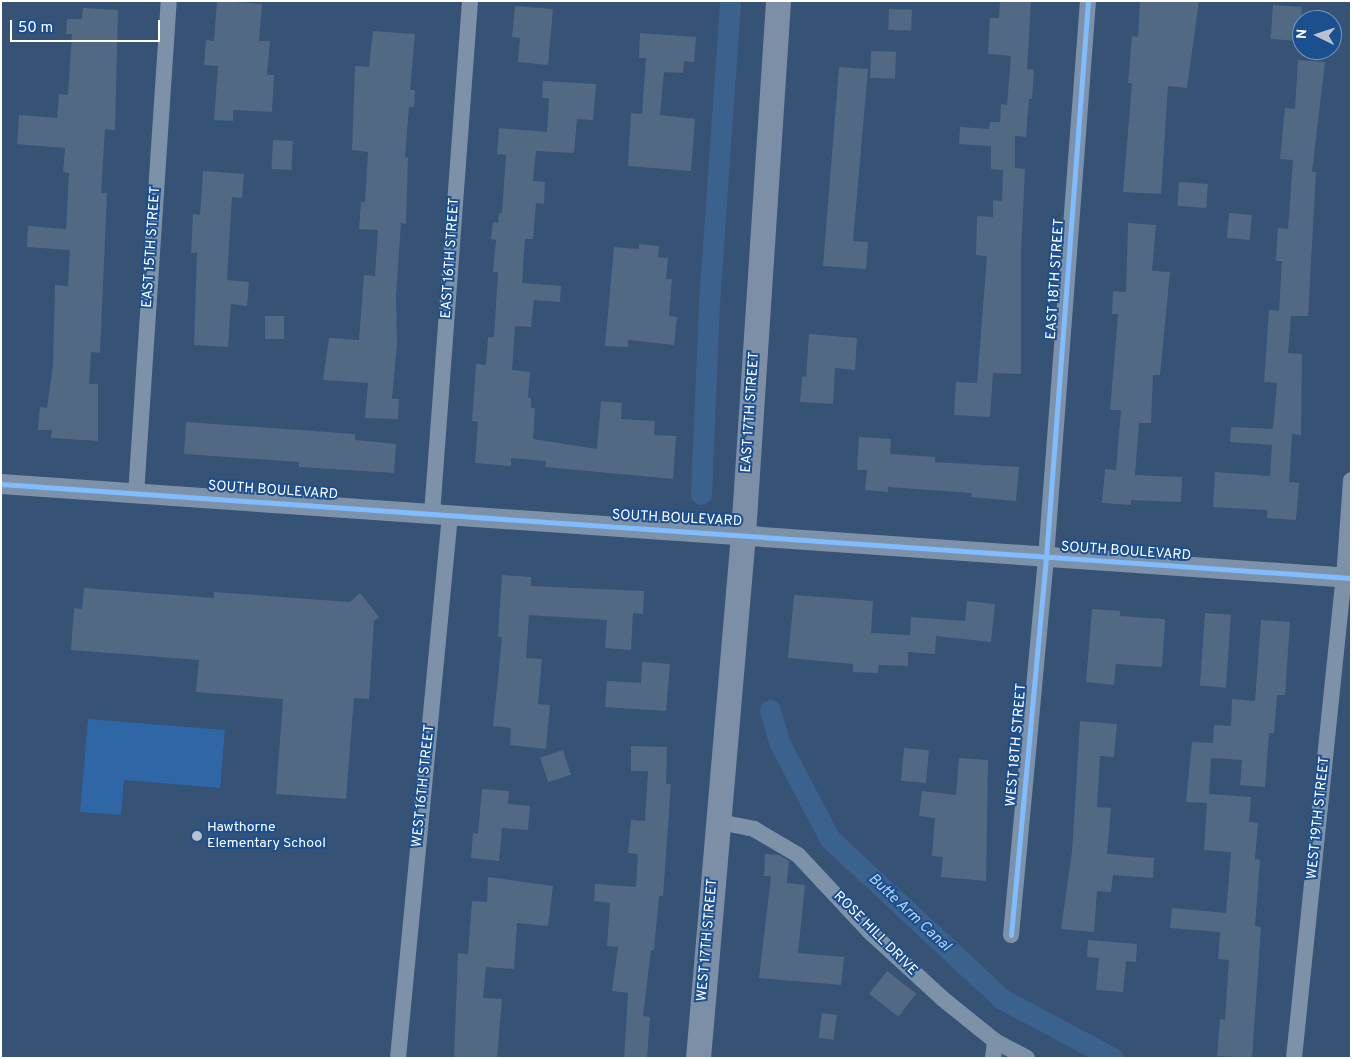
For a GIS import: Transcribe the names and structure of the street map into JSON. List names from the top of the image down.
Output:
{
  "streets": {
    "main road": ["EAST 17TH STREET", "WEST 17TH STREET"],
    "street": [
      "EAST 15TH STREET",
      "EAST 16TH STREET",
      "EAST 18TH STREET",
      "SOUTH BOULEVARD",
      "WEST 18TH STREET",
      "WEST 16TH STREET",
      "WEST 19TH STREET",
      "ROSE HILL DRIVE"
    ]
  },
  "crossings": [
    ["EAST 15TH STREET", "SOUTH BOULEVARD"],
    ["EAST 16TH STREET", "SOUTH BOULEVARD"],
    ["EAST 16TH STREET", "WEST 16TH STREET"],
    ["EAST 18TH STREET", "SOUTH BOULEVARD"],
    ["EAST 18TH STREET", "WEST 18TH STREET"],
    ["EAST 17TH STREET", "SOUTH BOULEVARD"],
    ["EAST 17TH STREET", "ROSE HILL DRIVE"],
    ["EAST 17TH STREET", "WEST 17TH STREET"],
    ["SOUTH BOULEVARD", "WEST 18TH STREET"],
    ["SOUTH BOULEVARD", "WEST 16TH STREET"],
    ["SOUTH BOULEVARD", "WEST 19TH STREET"],
    ["ROSE HILL DRIVE", "WEST 17TH STREET"]
  ],
  "water": ["Butte Arm Canal"],
  "places": ["Hawthorne Elementary School"],
  "scale_bar": "50 m",
  "north": "left"
}
